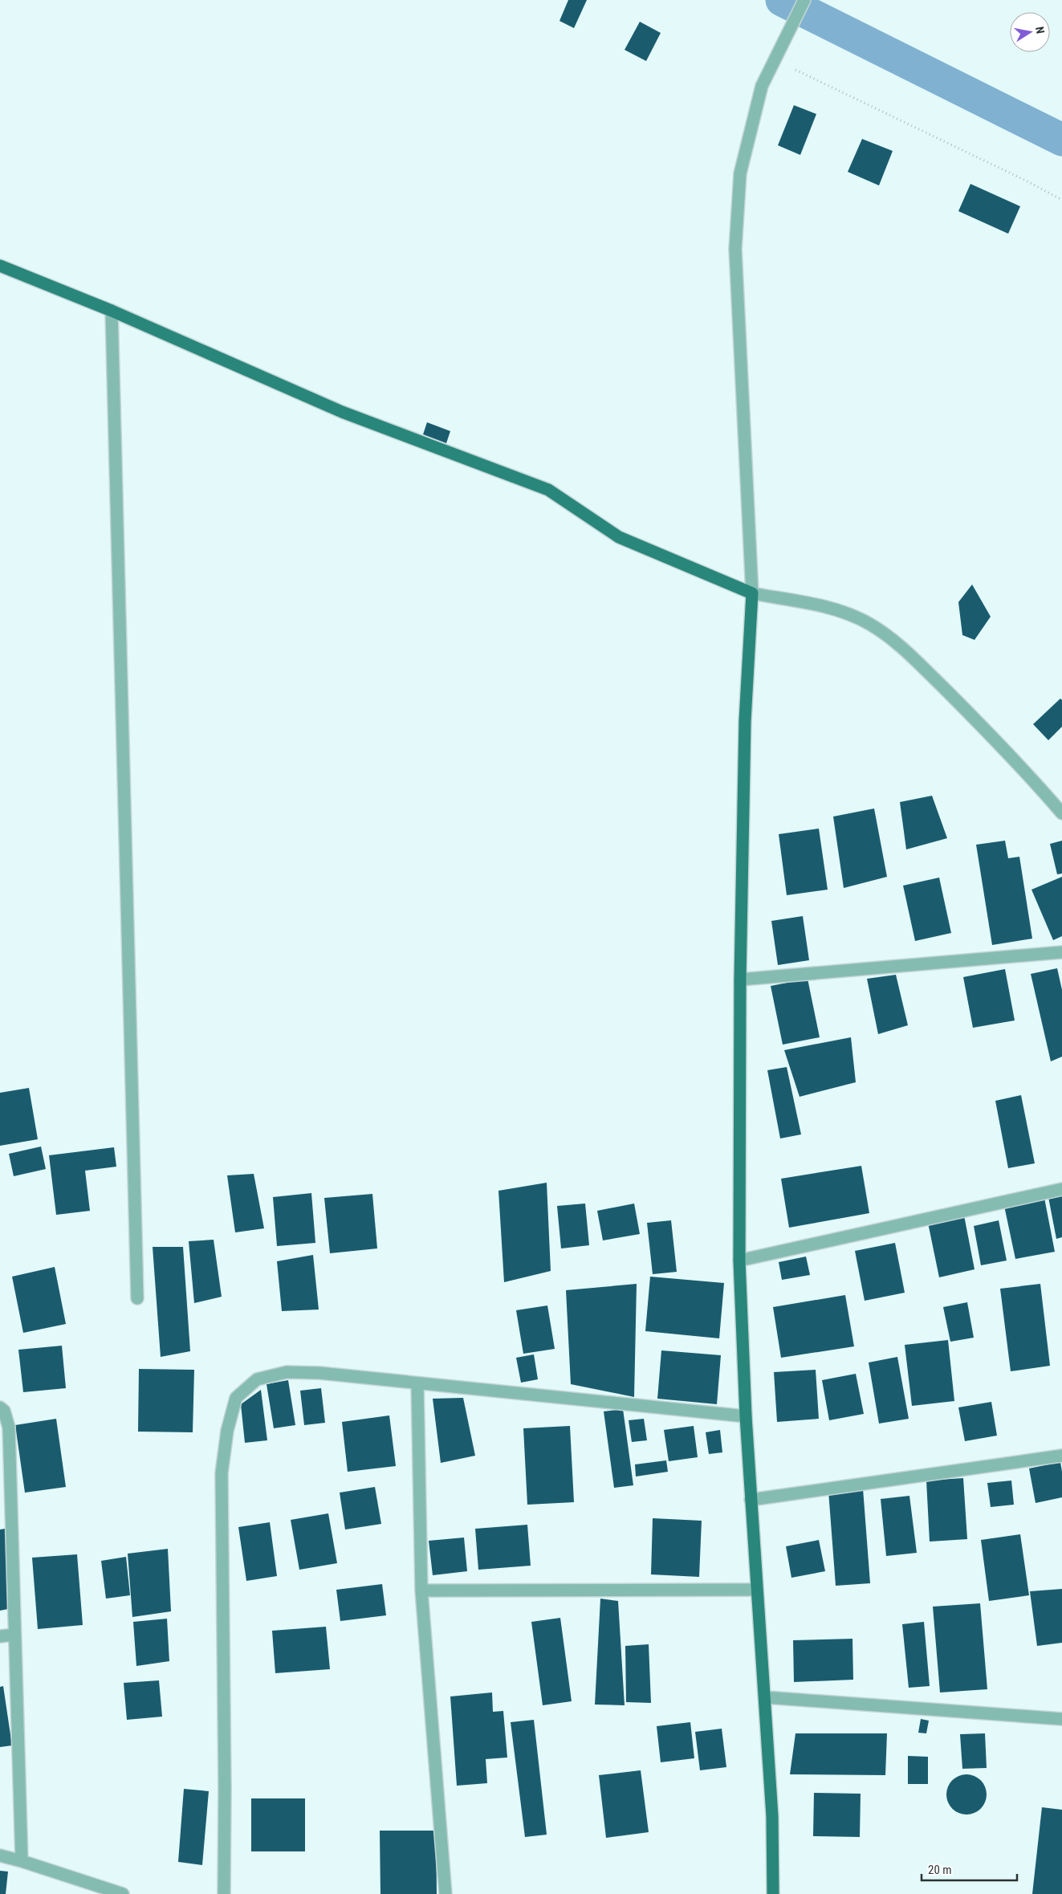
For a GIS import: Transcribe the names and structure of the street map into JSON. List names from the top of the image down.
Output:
{
  "scale_bar": "20 m",
  "north": "right"
}
